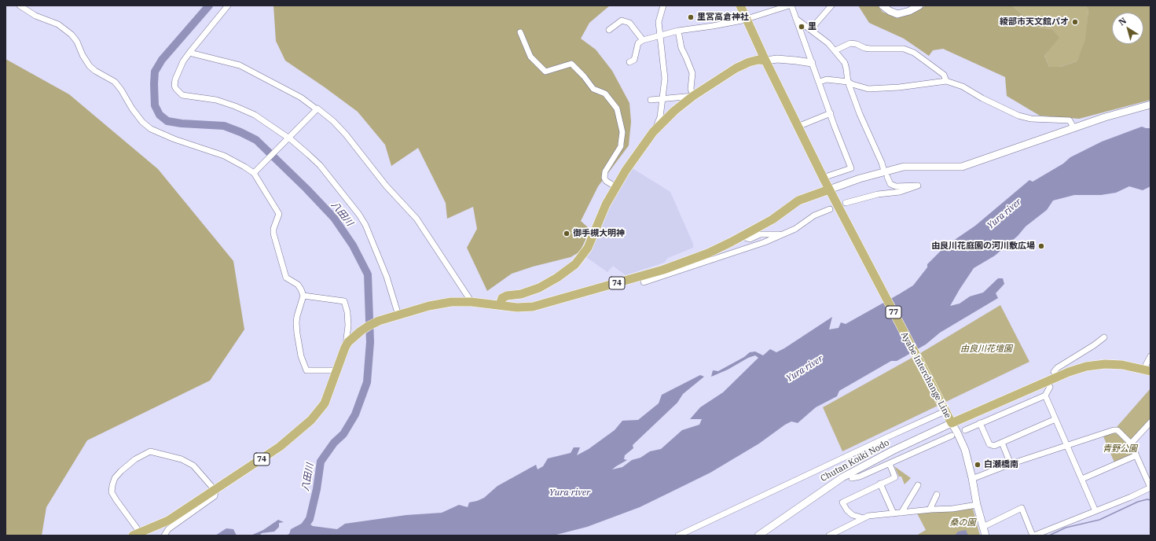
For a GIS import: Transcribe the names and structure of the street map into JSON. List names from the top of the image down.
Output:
{
  "streets": {
    "main road": ["74", "77", "Ayabe Interchange Line"],
    "street": ["Chutan Koiki Nodo"]
  },
  "crossings": [
    ["74", "Ayabe Interchange Line"],
    ["Ayabe Interchange Line", "Chutan Koiki Nodo"]
  ],
  "water": ["八田川", "Yura river"],
  "parks": ["由良川花壇園", "青野公園", "桑の園"],
  "places": [
    "里宮高倉神社",
    "綾部市天文館パオ",
    "里",
    "御手槻大明神",
    "由良川花庭園の河川敷広場",
    "白瀬橋南"
  ],
  "north": "top left"
}
